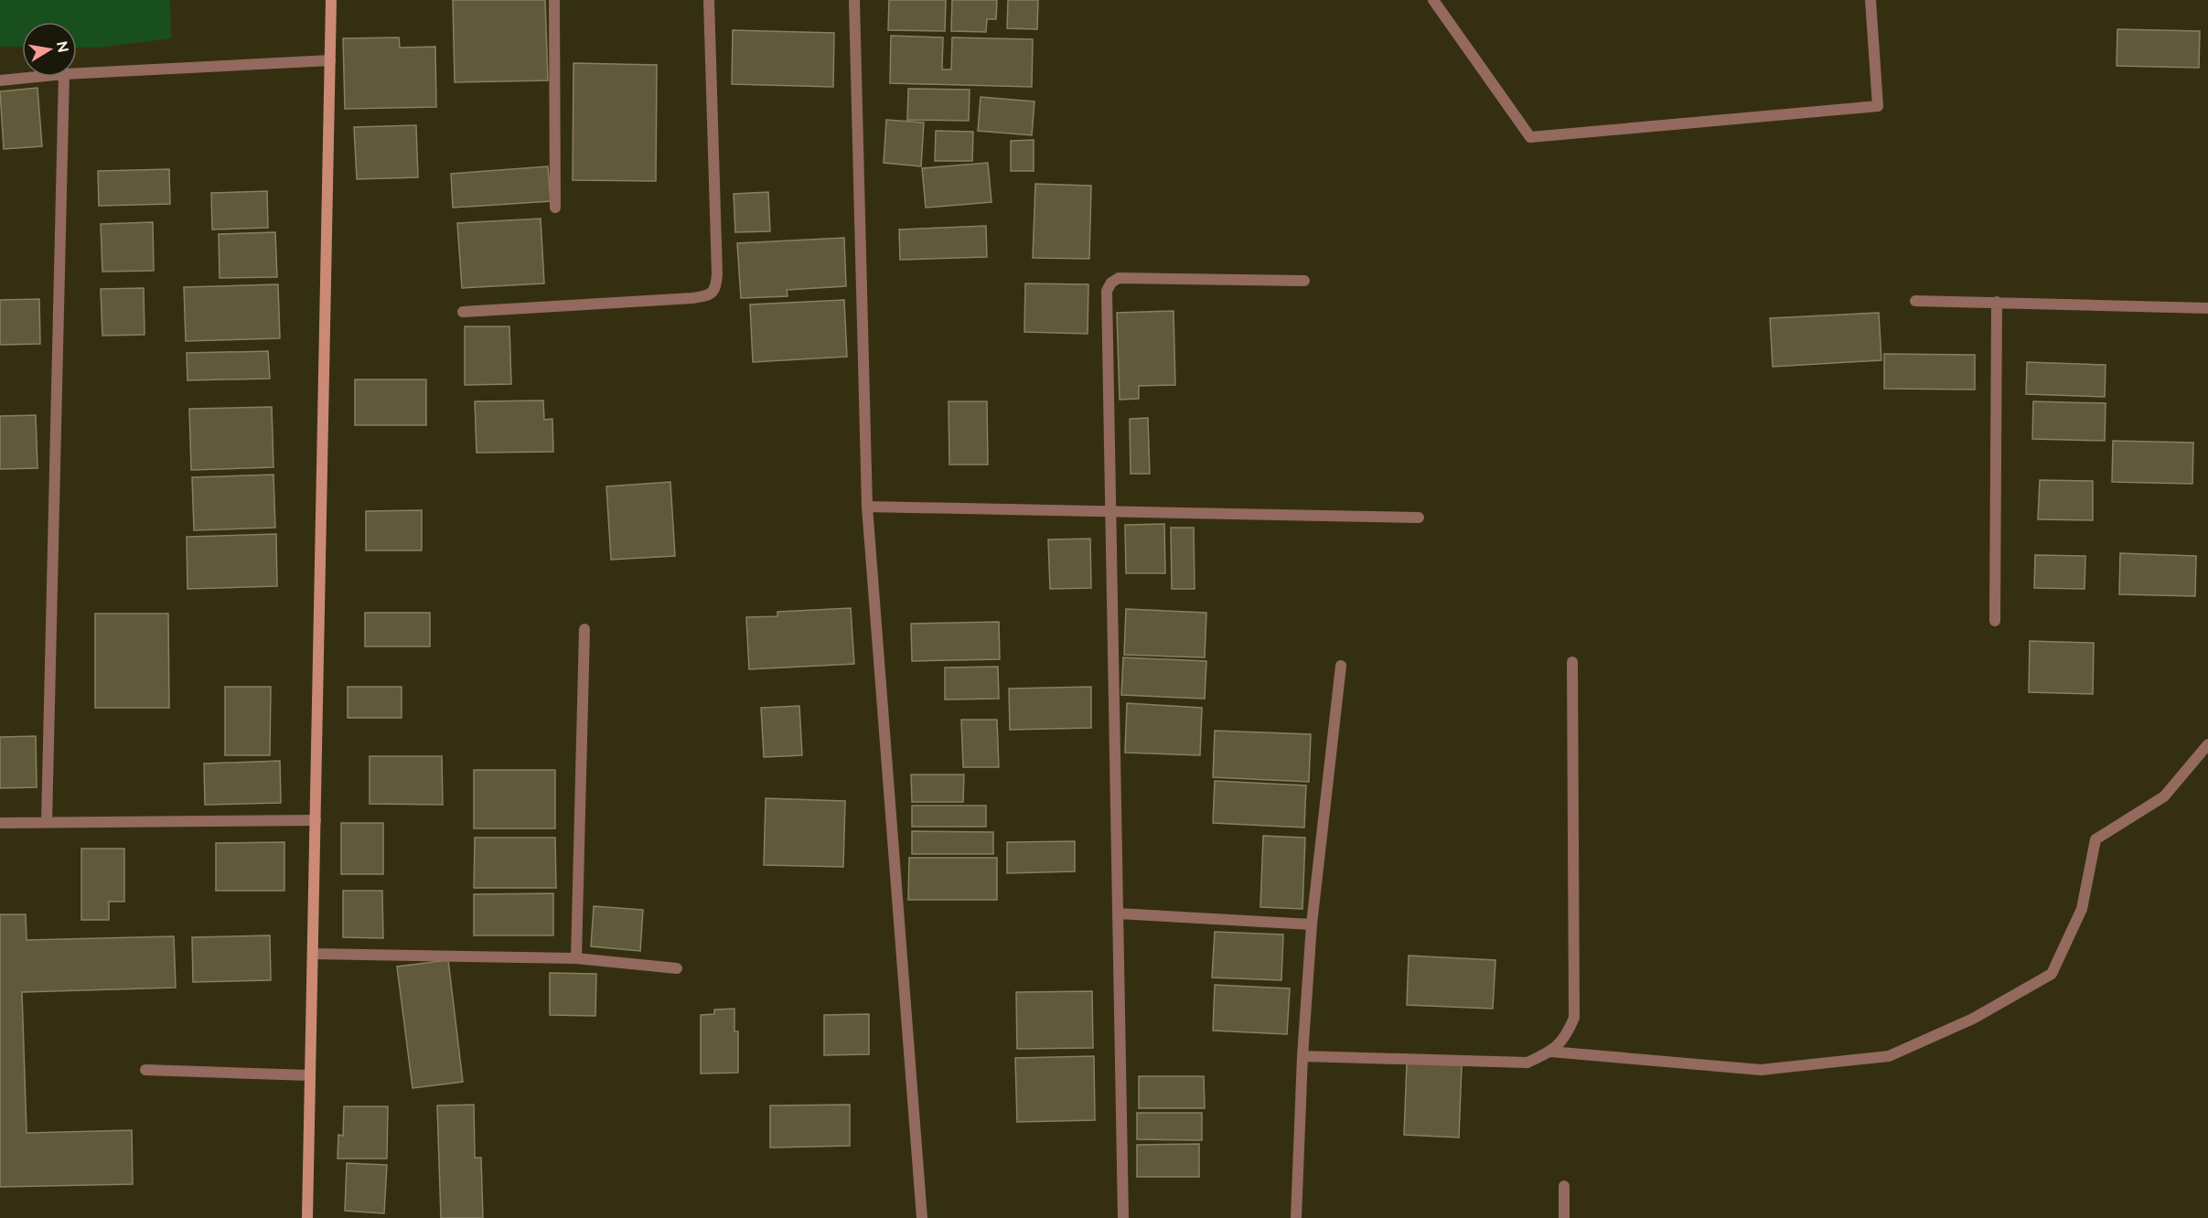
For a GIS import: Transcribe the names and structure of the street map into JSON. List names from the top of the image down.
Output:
{
  "north": "right"
}
